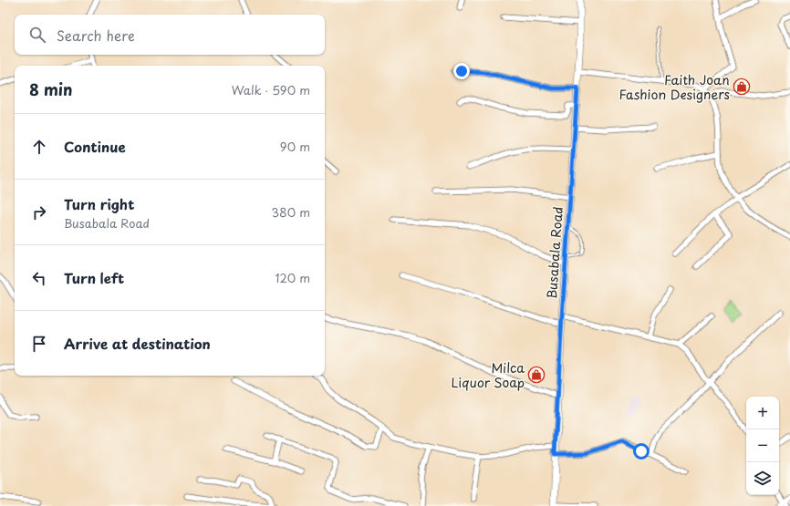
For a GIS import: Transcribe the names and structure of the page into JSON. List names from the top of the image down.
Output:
{
  "streets": {
    "street": ["Busabala Road"]
  },
  "places": {
    "shop": ["Faith Joan Fashion Designers", "Milca Liquor Soap"]
  },
  "page": {
    "search": "Search here",
    "heading": ["8 min", "Walk · 590 m"],
    "list": [
      ["Continue", "90 m"],
      ["Turn right", "Busabala Road", "380 m"],
      ["Turn left", "120 m"],
      "Arrive at destination"
    ],
    "map_buttons": ["+", "−"]
  }
}
